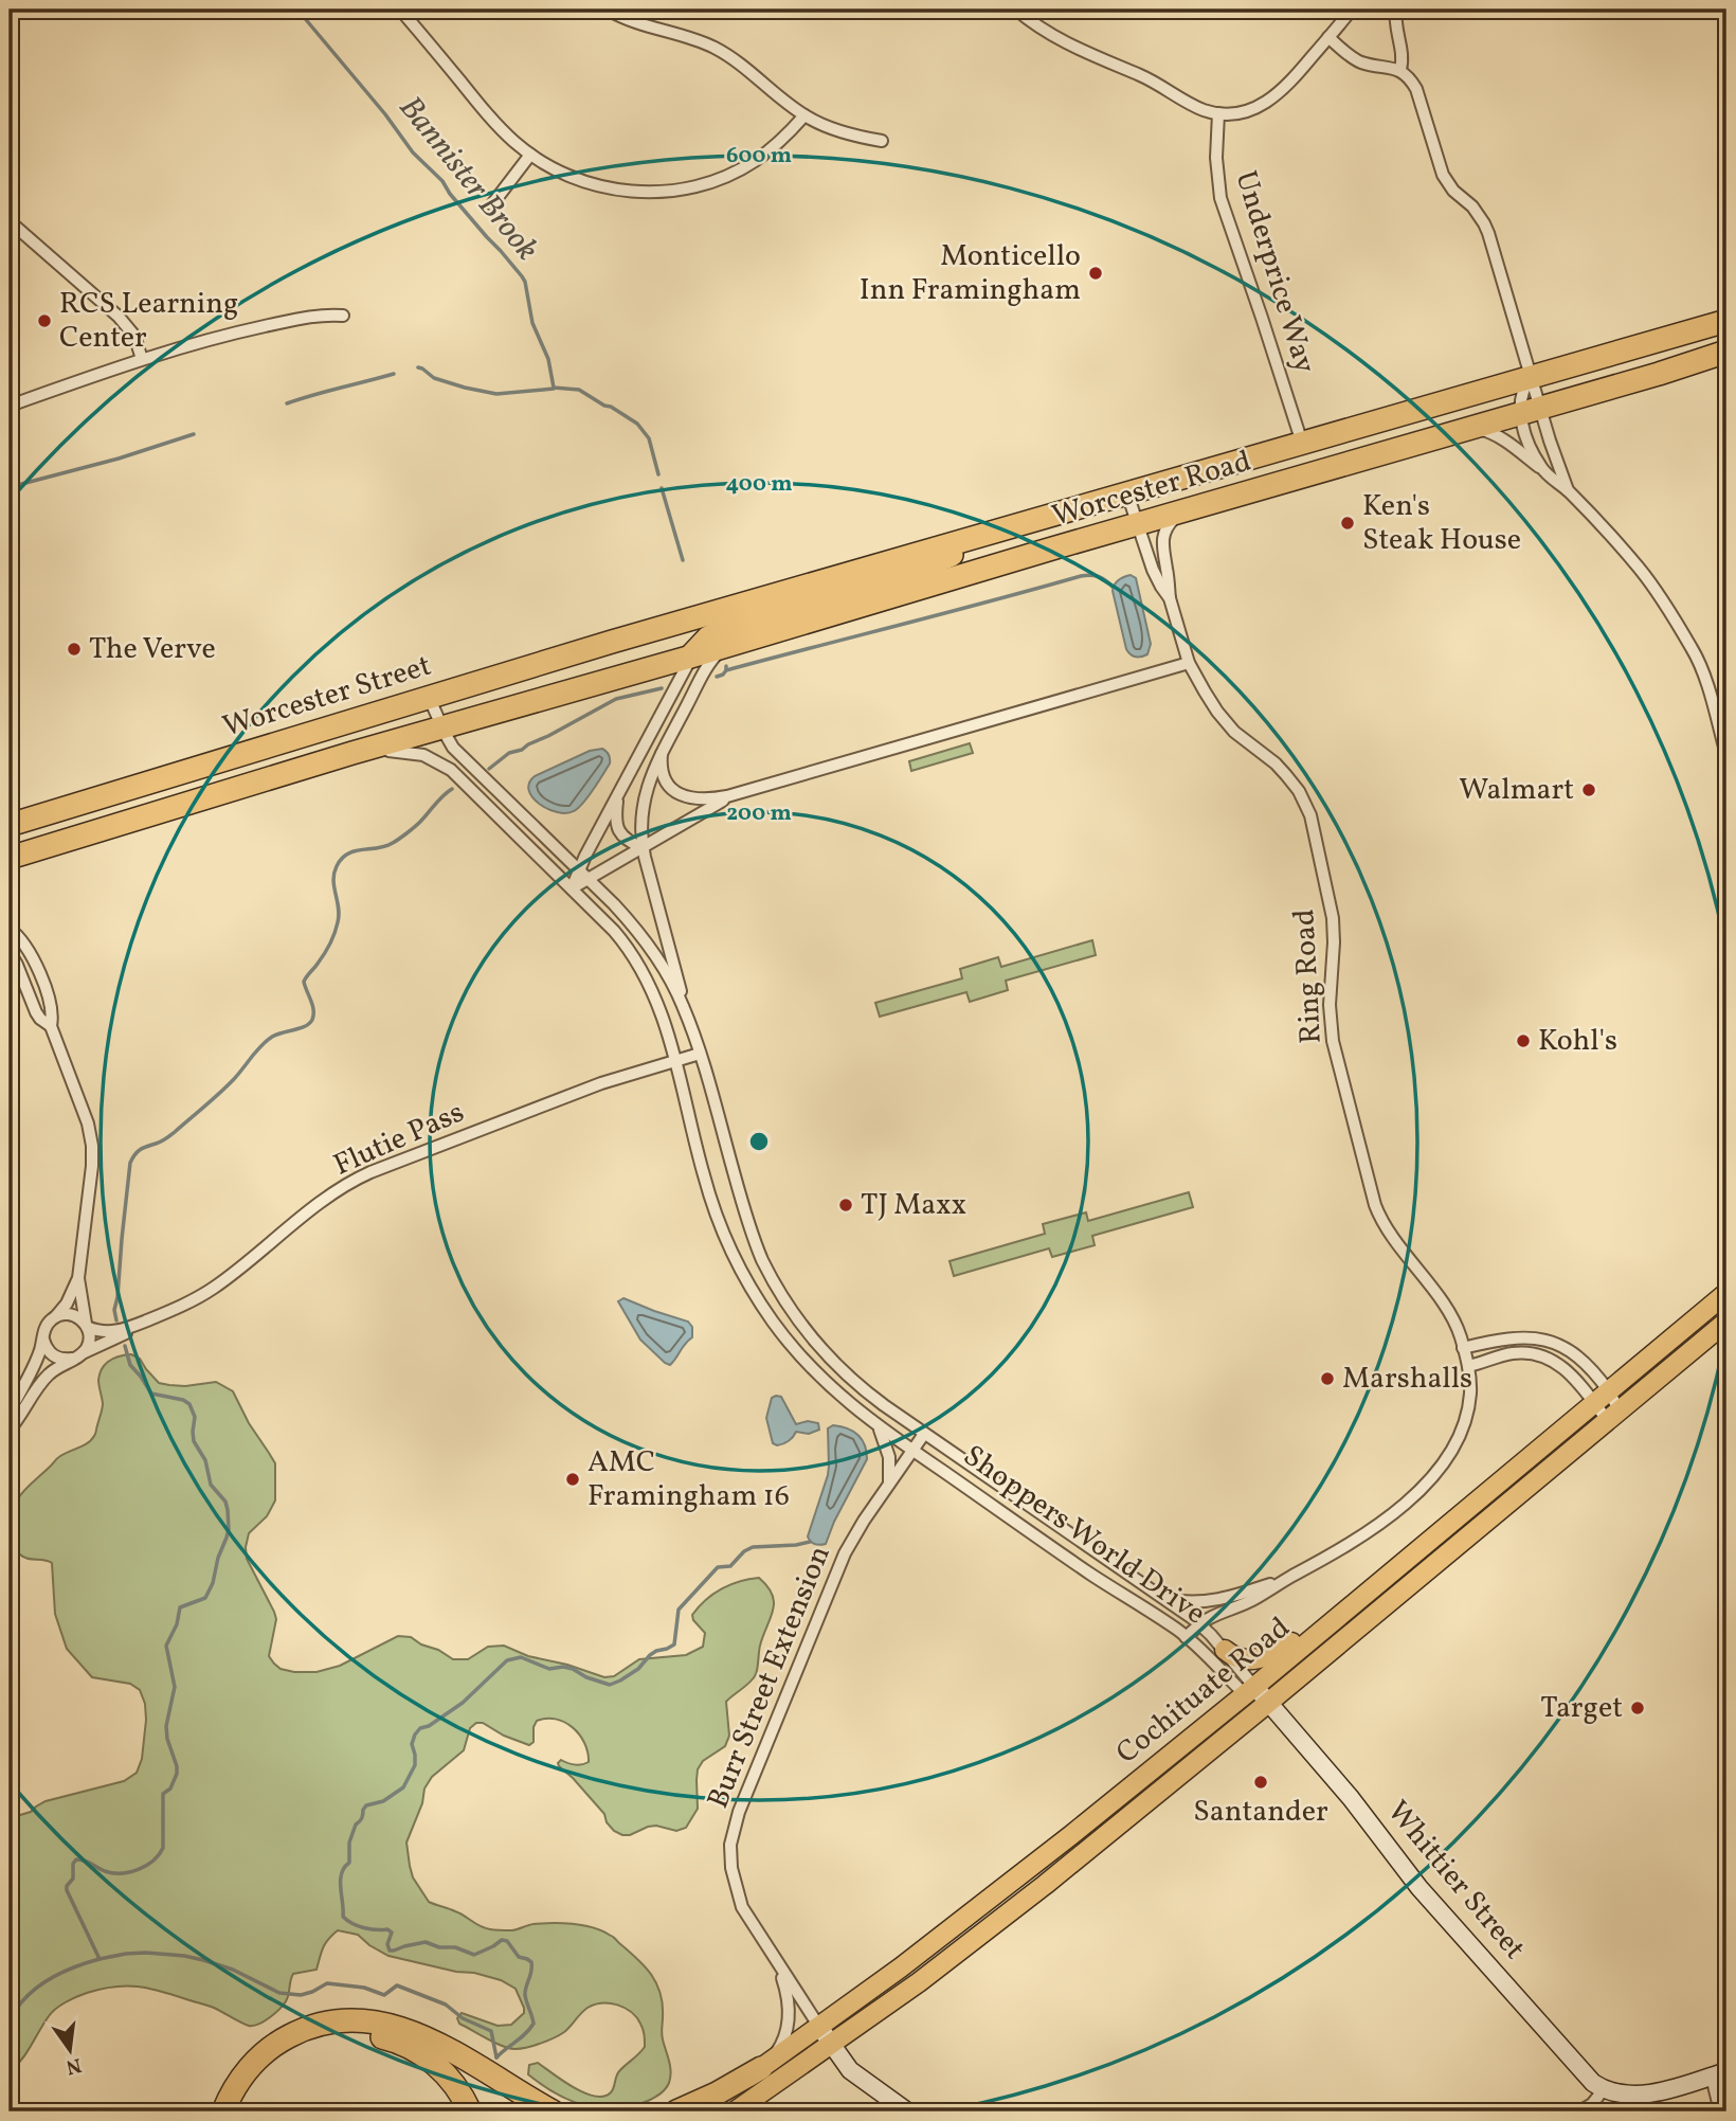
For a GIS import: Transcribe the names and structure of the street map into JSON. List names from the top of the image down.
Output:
{
  "streets": {
    "highway": ["Worcester Road", "Worcester Street"],
    "main road": ["Cochituate Road"],
    "street": [
      "Underprice Way",
      "Ring Road",
      "Flutie Pass",
      "Shoppers World Drive",
      "Burr Street Extension",
      "Whittier Street"
    ]
  },
  "crossings": [
    ["Underprice Way", "Worcester Road"],
    ["Worcester Road", "Worcester Street"],
    ["Worcester Road", "Ring Road"],
    ["Worcester Road", "Shoppers World Drive"],
    ["Worcester Street", "Shoppers World Drive"],
    ["Ring Road", "Shoppers World Drive"],
    ["Flutie Pass", "Shoppers World Drive"],
    ["Shoppers World Drive", "Burr Street Extension"],
    ["Shoppers World Drive", "Cochituate Road"],
    ["Shoppers World Drive", "Whittier Street"],
    ["Burr Street Extension", "Cochituate Road"],
    ["Cochituate Road", "Whittier Street"]
  ],
  "water": ["Bannister Brook"],
  "places": [
    "Monticello Inn Framingham",
    "RCS Learning Center",
    "Ken's Steak House",
    "The Verve",
    "Walmart",
    "Kohl's",
    "TJ Maxx",
    "Marshalls",
    "AMC Framingham 16",
    "Target",
    "Santander"
  ],
  "north": "bottom",
  "rings": ["600 m", "400 m", "200 m"]
}
